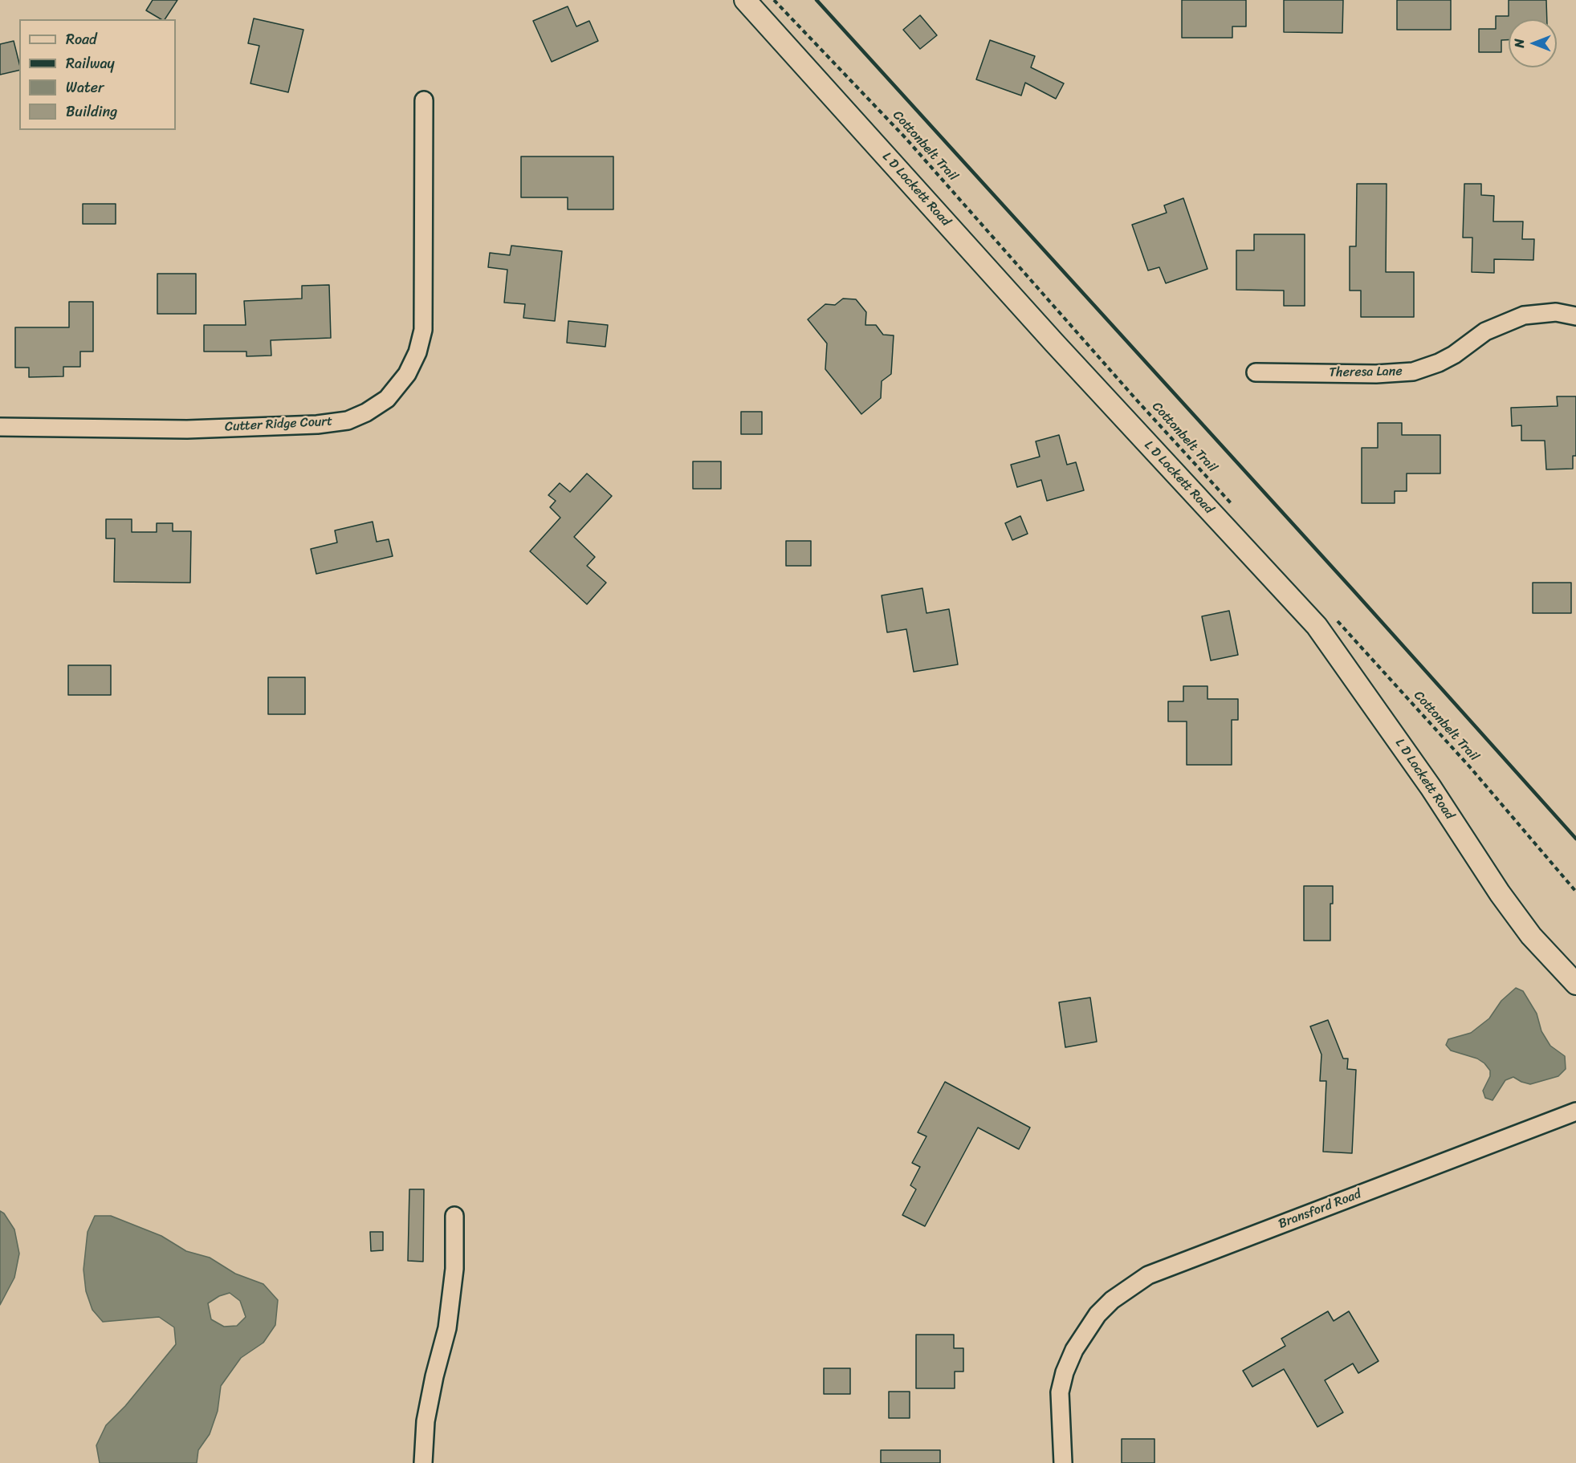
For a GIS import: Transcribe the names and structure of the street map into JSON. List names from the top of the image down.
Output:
{
  "streets": {
    "main road": ["L D Lockett Road"],
    "street": ["Theresa Lane", "Cutter Ridge Court", "Bransford Road"],
    "path": ["Cottonbelt Trail"]
  },
  "legend": [
    "Road",
    "Railway",
    "Water",
    "Building"
  ],
  "north": "left"
}
